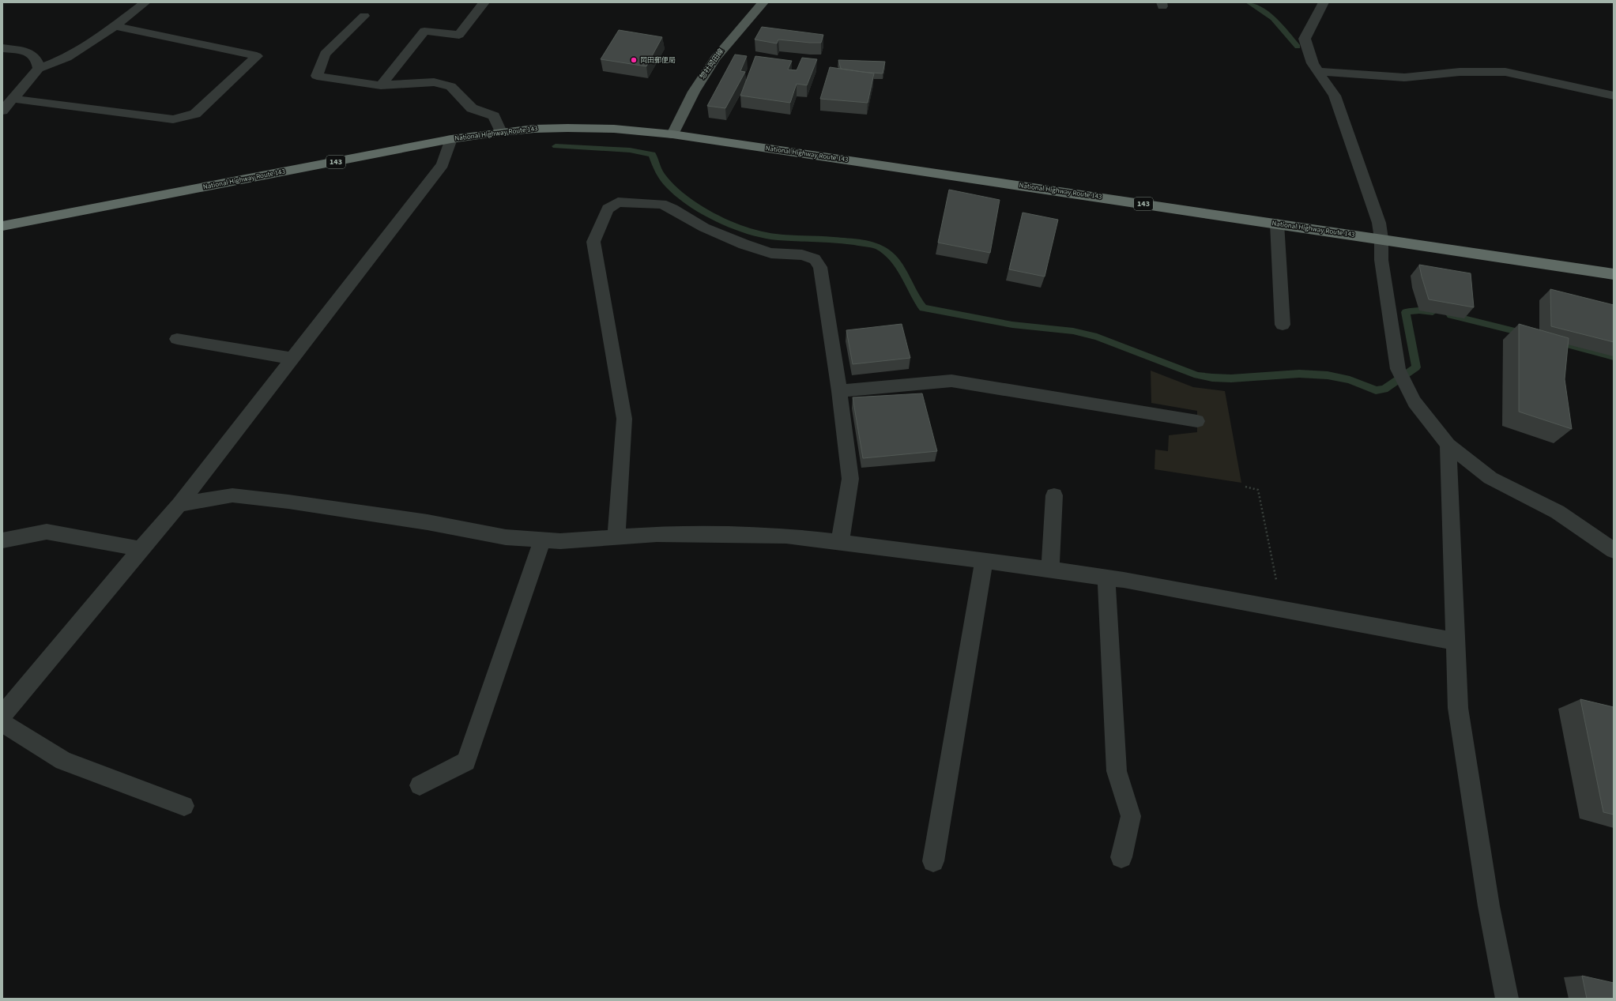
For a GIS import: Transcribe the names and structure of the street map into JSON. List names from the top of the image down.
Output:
{
  "streets": {
    "highway": ["National Highway Route 143", "143"],
    "main road": ["惣社岡田線"]
  },
  "crossings": [
    ["惣社岡田線", "National Highway Route 143"]
  ],
  "places": ["岡田郵便局"]
}
